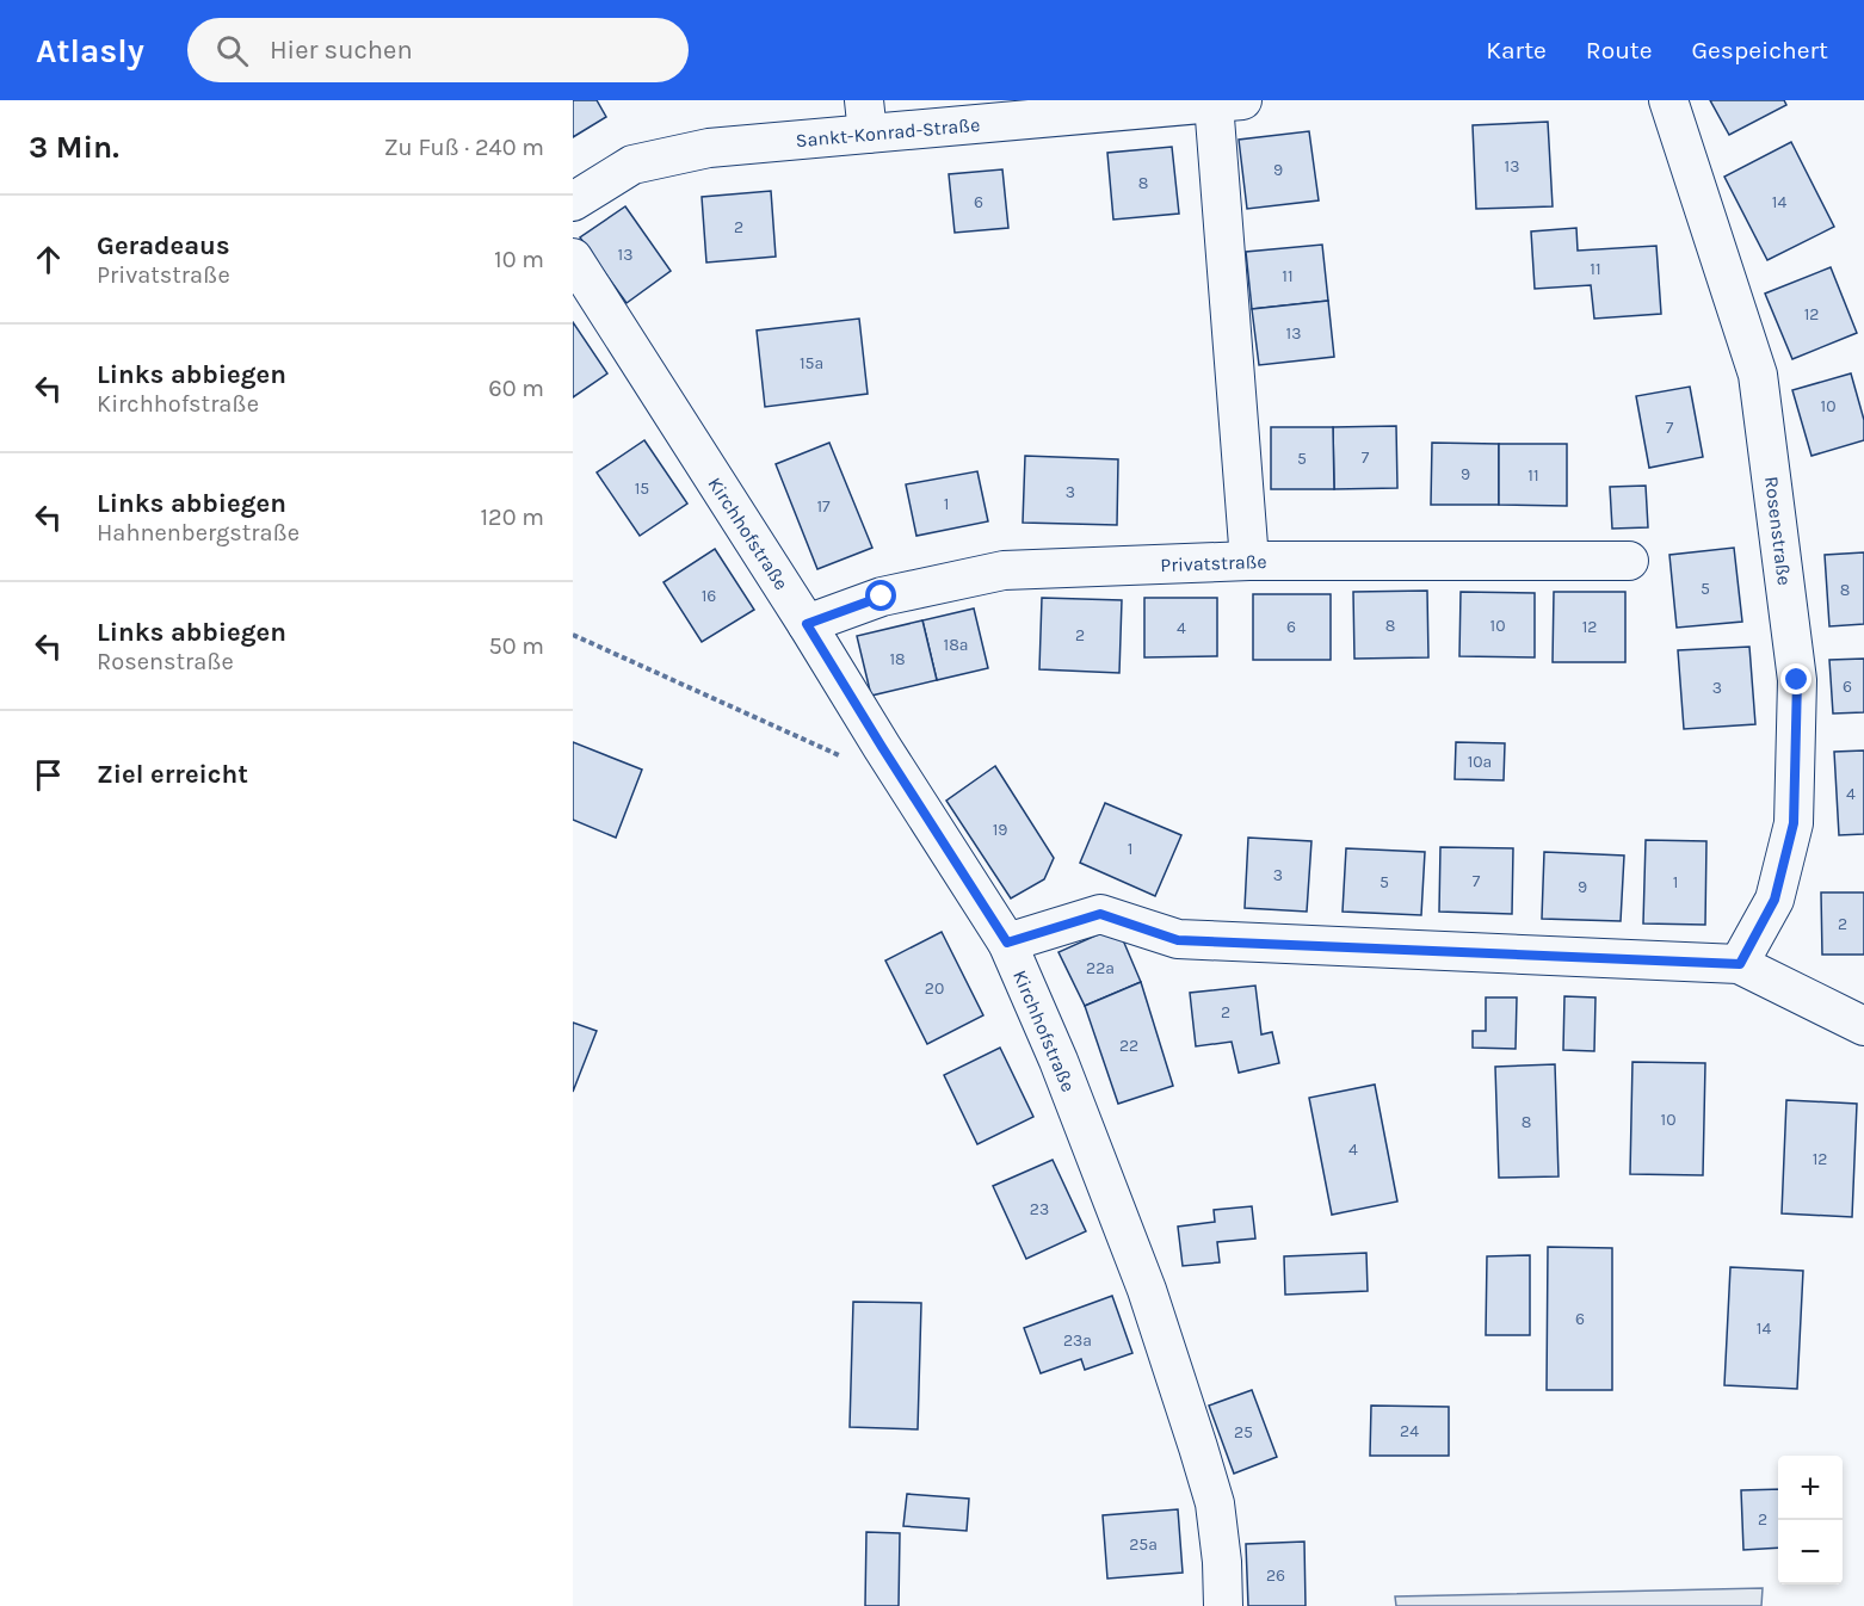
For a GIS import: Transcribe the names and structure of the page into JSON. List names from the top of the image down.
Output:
{
  "streets": {
    "street": [
      "Sankt-Konrad-Straße",
      "Rosenstraße",
      "Kirchhofstraße",
      "Privatstraße"
    ]
  },
  "crossings": [
    ["Sankt-Konrad-Straße", "Privatstraße"],
    ["Kirchhofstraße", "Privatstraße"]
  ],
  "house_numbers": [
    "13",
    "9",
    "8",
    "6",
    "14",
    "2",
    "13",
    "11",
    "11",
    "12",
    "13",
    "15a",
    "10",
    "7",
    "7",
    "5",
    "9",
    "11",
    "15",
    "3",
    "1",
    "17",
    "5",
    "8",
    "16",
    "8",
    "10",
    "6",
    "12",
    "4",
    "2",
    "18a",
    "18",
    "6",
    "3",
    "10a",
    "4",
    "19",
    "1",
    "3",
    "7",
    "5",
    "1",
    "9",
    "2",
    "22a",
    "20",
    "2",
    "22",
    "10",
    "8",
    "4",
    "12",
    "23",
    "6",
    "14",
    "23a",
    "24",
    "25",
    "2",
    "25a",
    "26"
  ],
  "page": {
    "header": "Atlasly",
    "search": "Hier suchen",
    "nav": ["Karte", "Route", "Gespeichert"],
    "heading": ["3 Min.", "Zu Fuß · 240 m"],
    "list": [
      ["Geradeaus", "Privatstraße", "10 m"],
      ["Links abbiegen", "Kirchhofstraße", "60 m"],
      ["Links abbiegen", "Hahnenbergstraße", "120 m"],
      ["Links abbiegen", "Rosenstraße", "50 m"],
      "Ziel erreicht"
    ],
    "map_buttons": ["+", "−"]
  }
}
